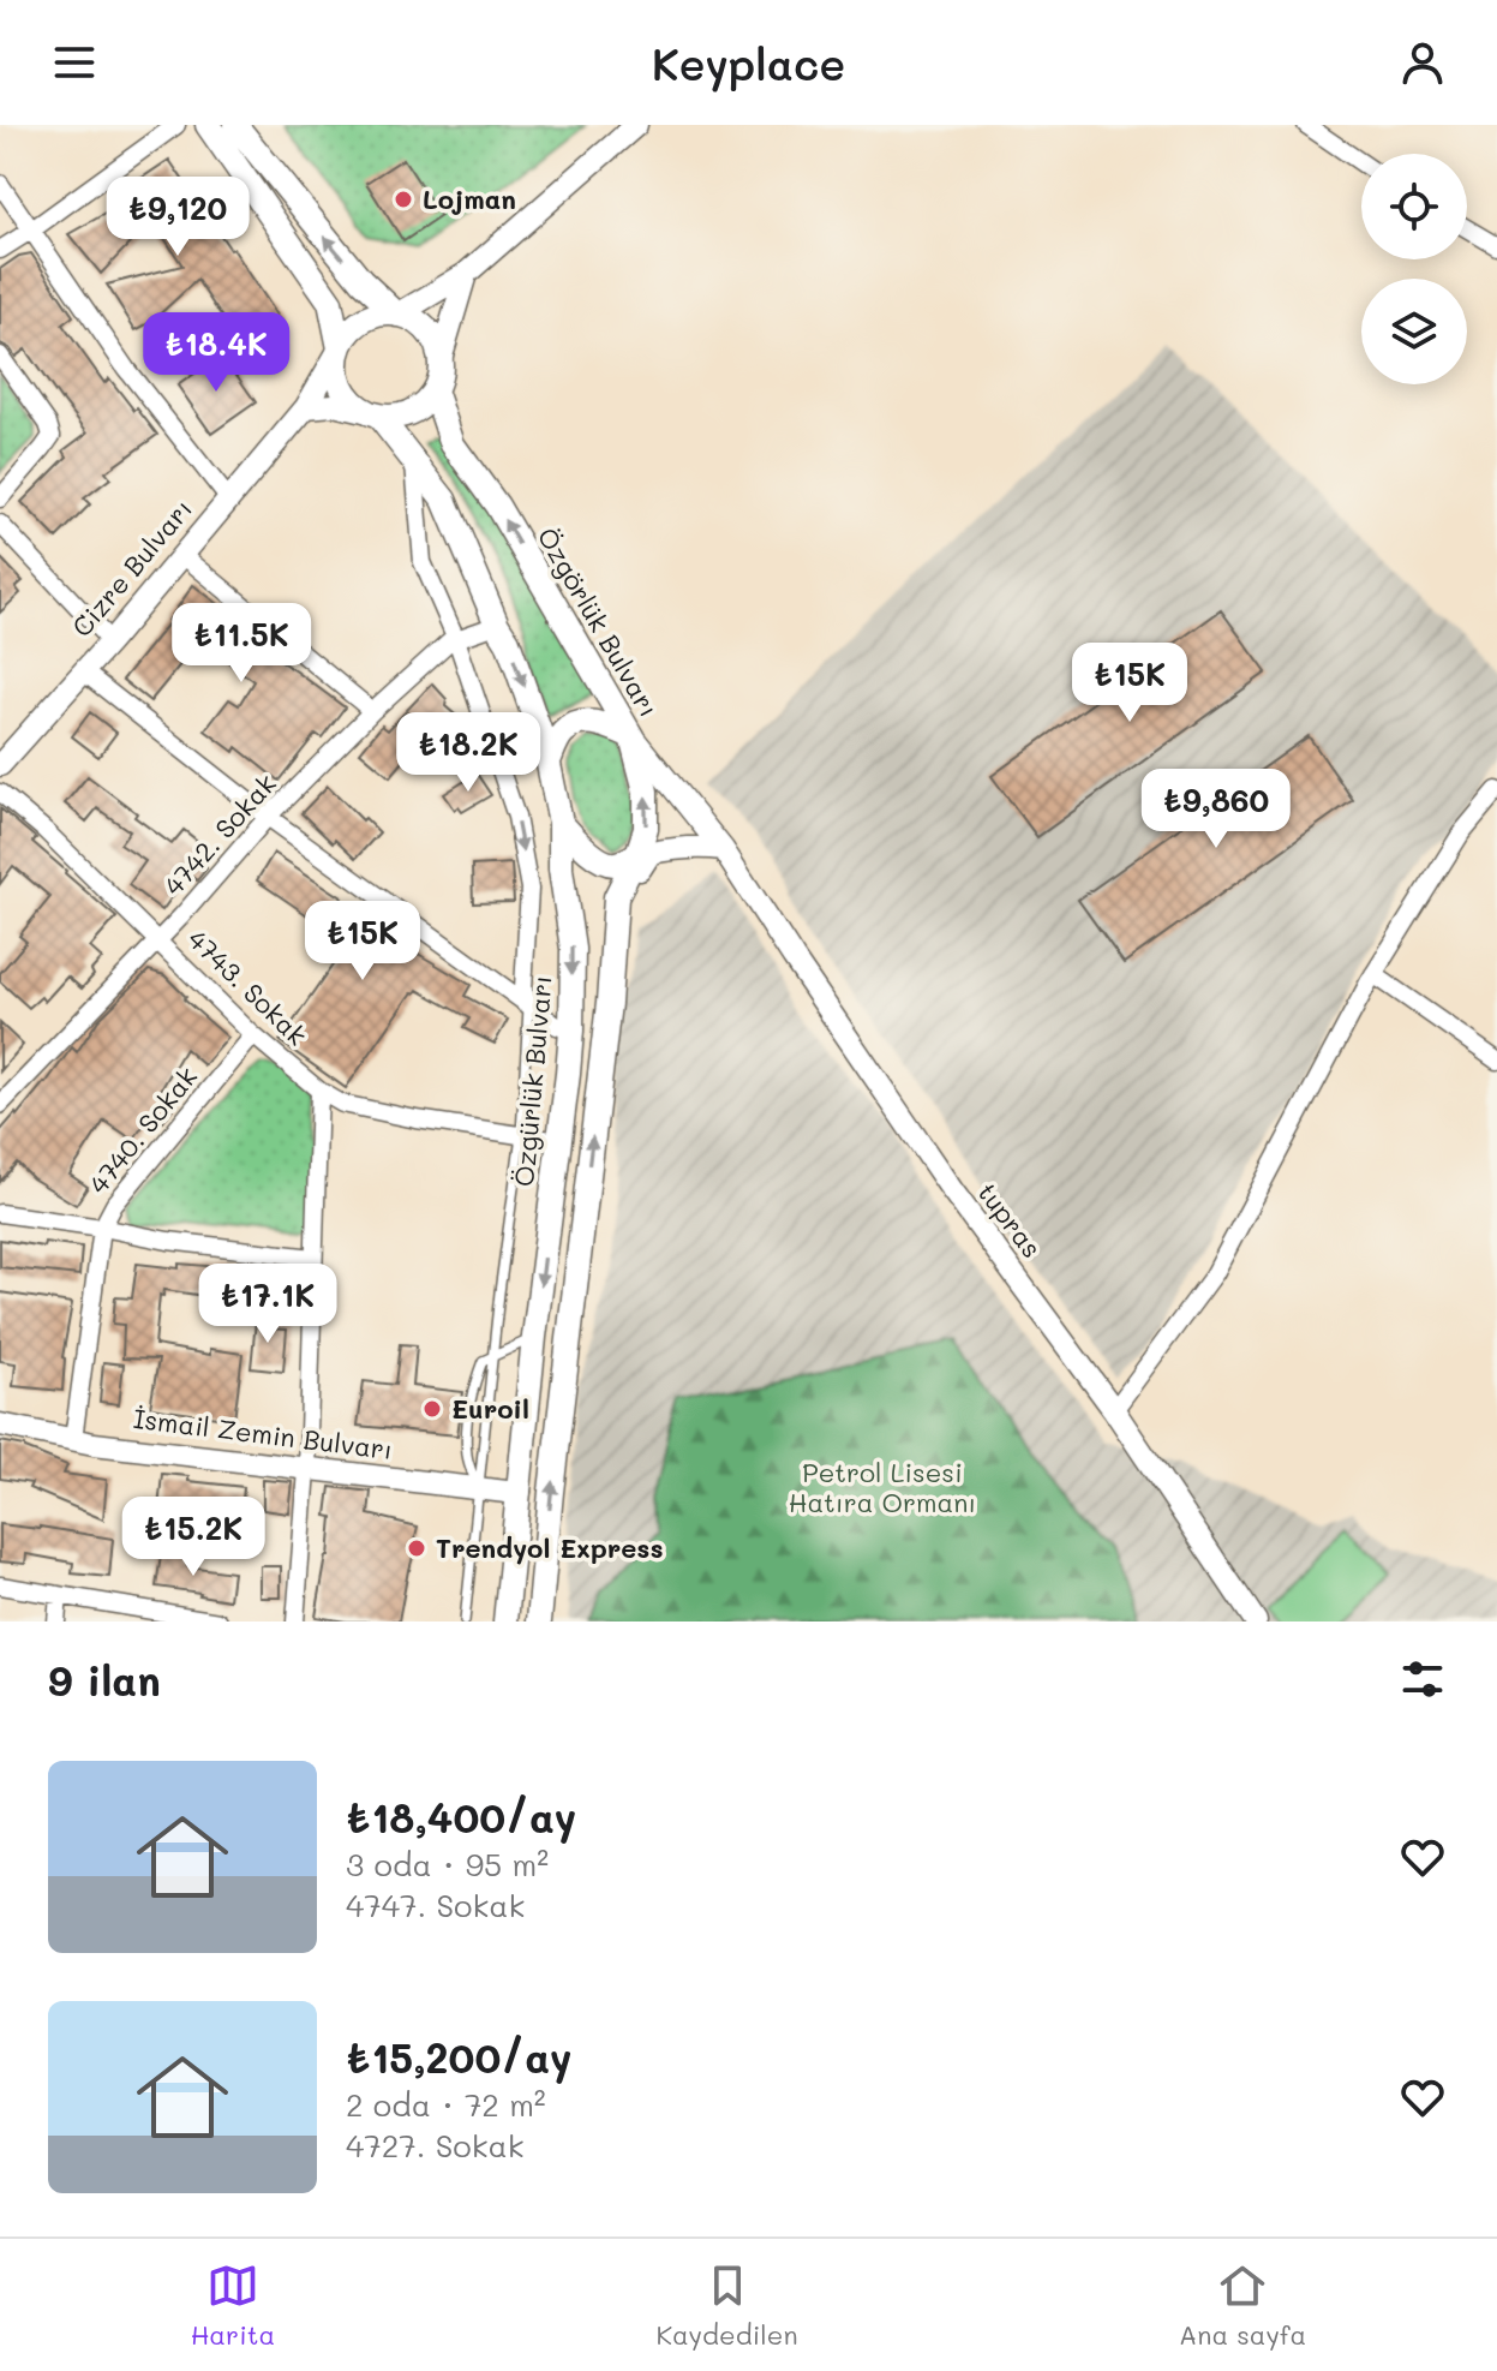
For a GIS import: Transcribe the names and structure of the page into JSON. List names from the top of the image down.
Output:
{
  "streets": {
    "main road": ["Özgörlük Bulvarı", "Özgürlük Bulvarı"],
    "street": [
      "Cizre Bulvarı",
      "4742. Sokak",
      "4743. Sokak",
      "4740. Sokak",
      "tupras",
      "İsmail Zemin Bulvarı"
    ]
  },
  "crossings": [
    ["Cizre Bulvarı", "Özgörlük Bulvarı"],
    ["Cizre Bulvarı", "Özgürlük Bulvarı"],
    ["Özgörlük Bulvarı", "Özgürlük Bulvarı"],
    ["Özgörlük Bulvarı", "tupras"],
    ["4742. Sokak", "4743. Sokak"],
    ["4742. Sokak", "Özgürlük Bulvarı"],
    ["4743. Sokak", "Özgürlük Bulvarı"],
    ["4743. Sokak", "4740. Sokak"],
    ["Özgürlük Bulvarı", "tupras"],
    ["Özgürlük Bulvarı", "İsmail Zemin Bulvarı"],
    ["4740. Sokak", "İsmail Zemin Bulvarı"]
  ],
  "one_way": ["Özgörlük Bulvarı", "Özgürlük Bulvarı"],
  "parks": ["Petrol Lisesi Hatıra Ormanı"],
  "places": ["Lojman", "Euroil", "Trendyol Express"],
  "page": {
    "header": "Keyplace",
    "price": [
      "₺9,120",
      "₺18.4K",
      "₺11.5K",
      "₺15K",
      "₺18.2K",
      "₺9,860",
      "₺15K",
      "₺17.1K",
      "₺15.2K"
    ],
    "heading": "9 ilan",
    "list": [
      {
        "name": "₺18,400/ay",
        "note": "3 oda · 95 m² · 4747. Sokak"
      },
      {
        "name": "₺15,200/ay",
        "note": "2 oda · 72 m² · 4727. Sokak"
      }
    ],
    "tabs": ["Harita", "Kaydedilen", "Ana sayfa"]
  }
}
